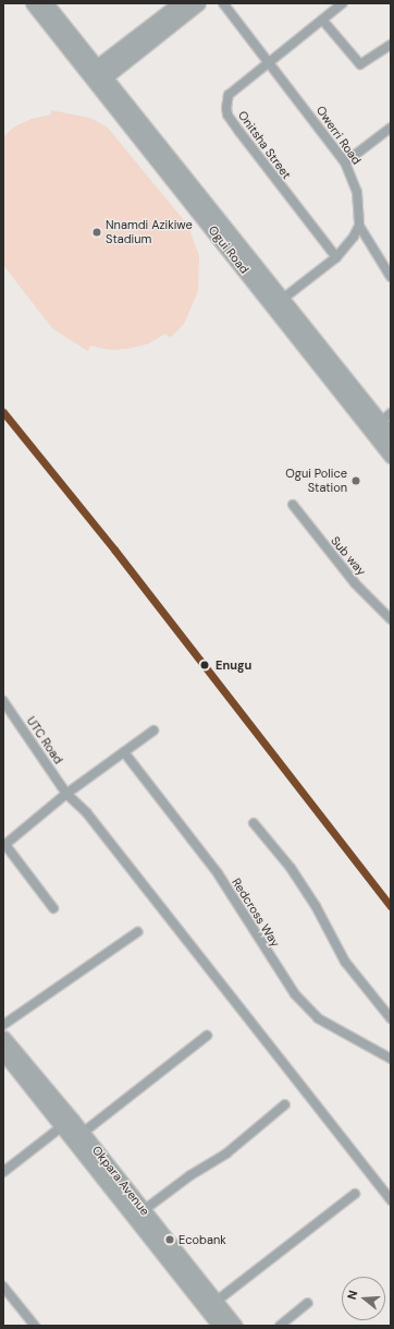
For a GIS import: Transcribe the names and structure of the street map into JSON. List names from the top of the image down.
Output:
{
  "streets": {
    "main road": ["Ogui Road", "Okpara Avenue"],
    "street": [
      "Owerri Road",
      "Onitsha Street",
      "Sub way",
      "UTC Road",
      "Redcross Way"
    ]
  },
  "crossings": [
    ["Owerri Road", "Onitsha Street"]
  ],
  "places": [
    "Nnamdi Azikiwe Stadium",
    "Ogui Police Station",
    "Enugu",
    "Ecobank"
  ],
  "north": "left"
}
